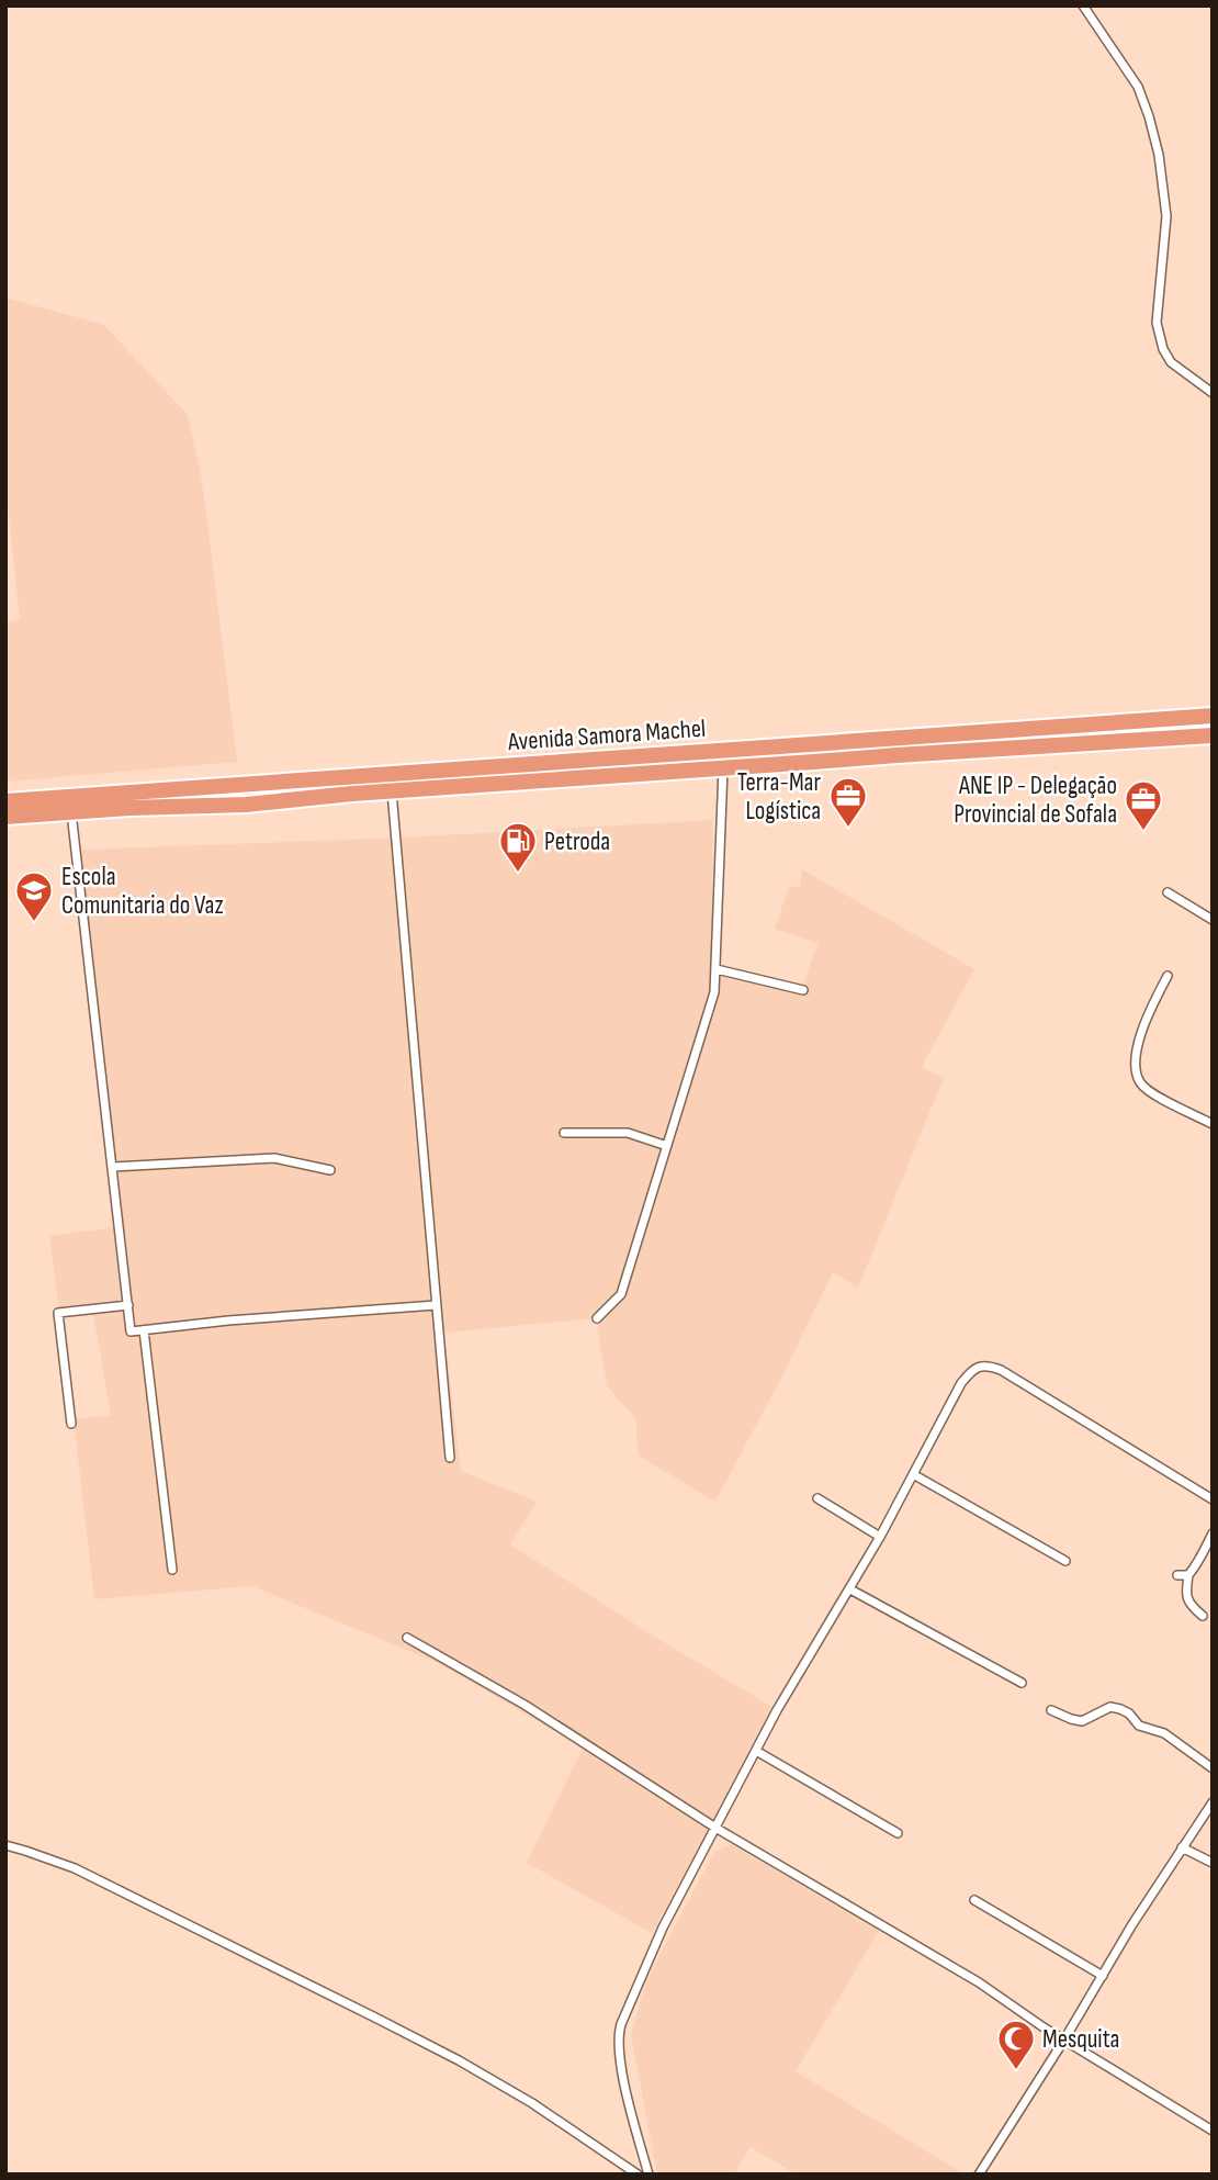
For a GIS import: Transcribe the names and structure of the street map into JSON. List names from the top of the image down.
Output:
{
  "streets": {
    "highway": ["Avenida Samora Machel"]
  },
  "places": {
    "office": ["Terra-Mar Logística", "ANE IP - Delegação Provincial de Sofala"],
    "fuel station": ["Petroda"],
    "school or university": ["Escola Comunitaria do Vaz"],
    "mosque": ["Mesquita"]
  }
}
